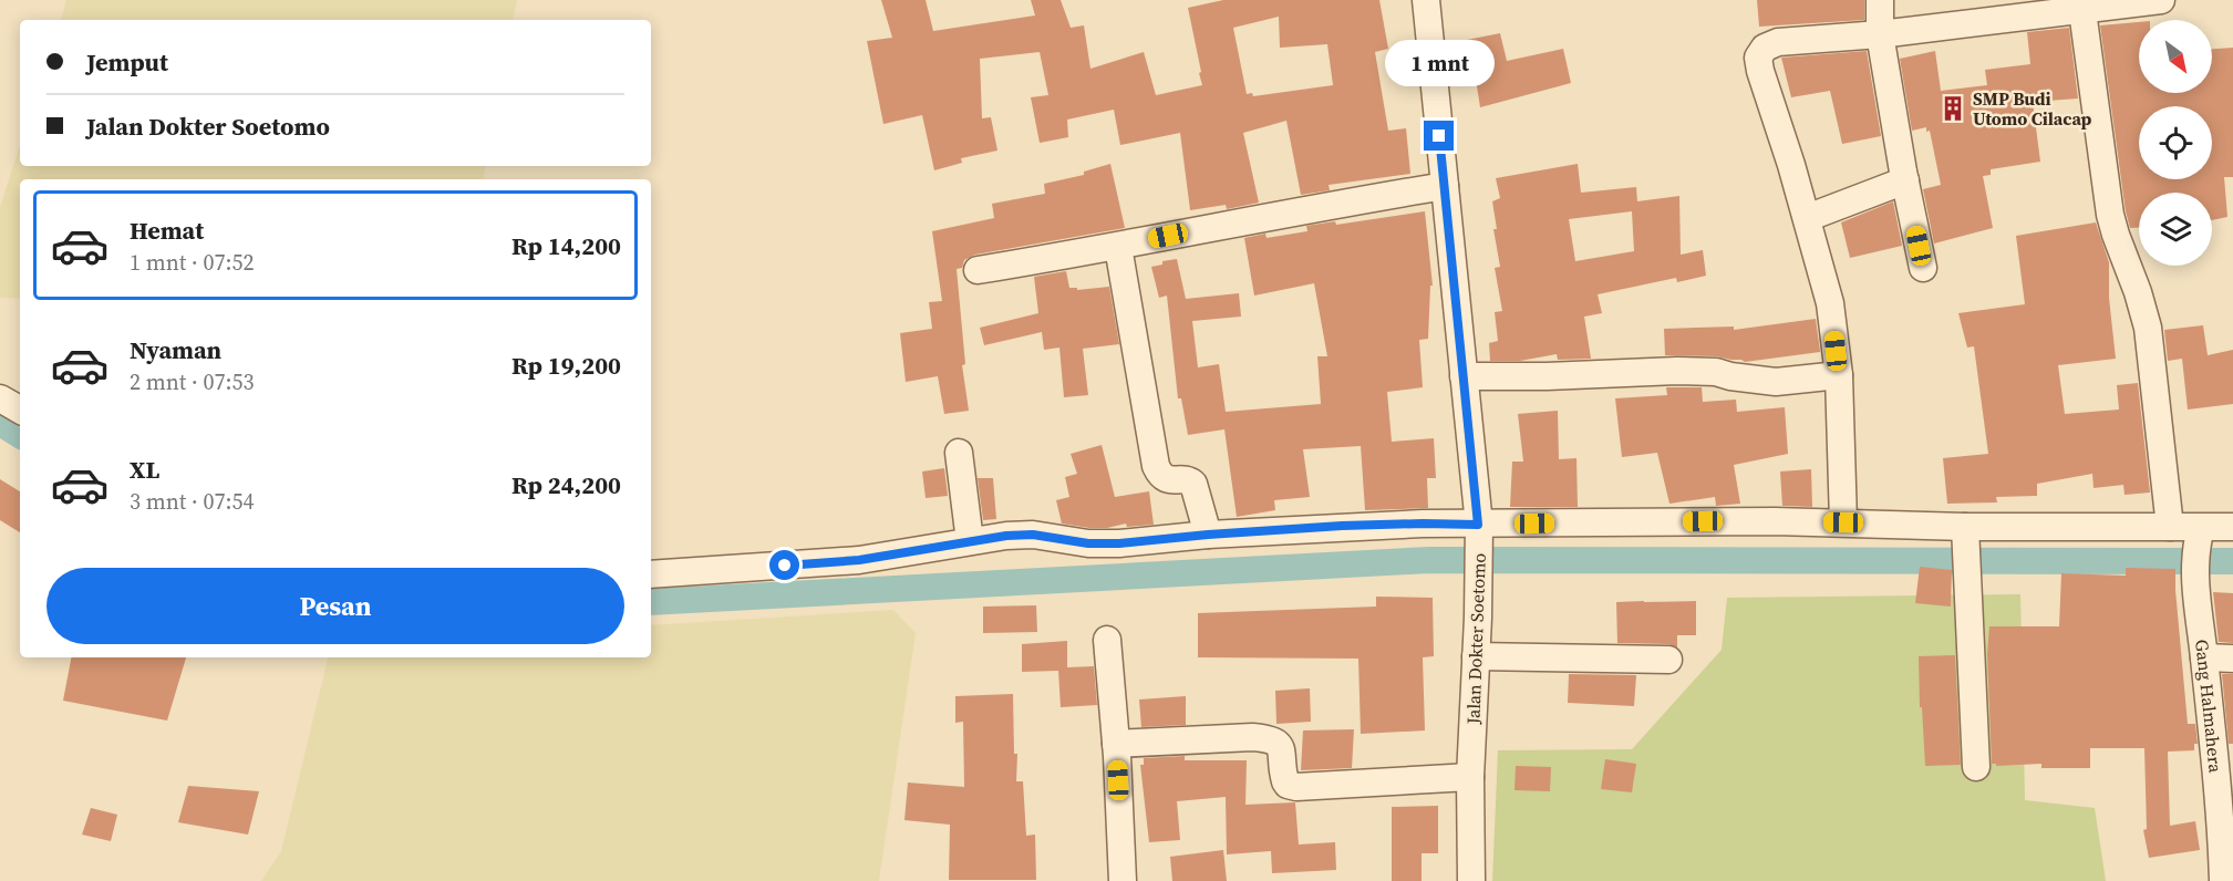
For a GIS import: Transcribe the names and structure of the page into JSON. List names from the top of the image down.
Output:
{
  "streets": {
    "street": ["Jalan Dokter Soetomo", "Gang Halmahera"]
  },
  "places": {
    "building": ["SMP Budi Utomo Cilacap"]
  },
  "north": "bottom right",
  "page": {
    "banner": ["Jemput", "Jalan Dokter Soetomo"],
    "bubble": "1 mnt",
    "list": [
      {
        "name": "Hemat",
        "note": "1 mnt · 07:52",
        "value": "Rp 14,200"
      },
      {
        "name": "Nyaman",
        "note": "2 mnt · 07:53",
        "value": "Rp 19,200"
      },
      {
        "name": "XL",
        "note": "3 mnt · 07:54",
        "value": "Rp 24,200"
      }
    ],
    "buttons": "Pesan"
  }
}
